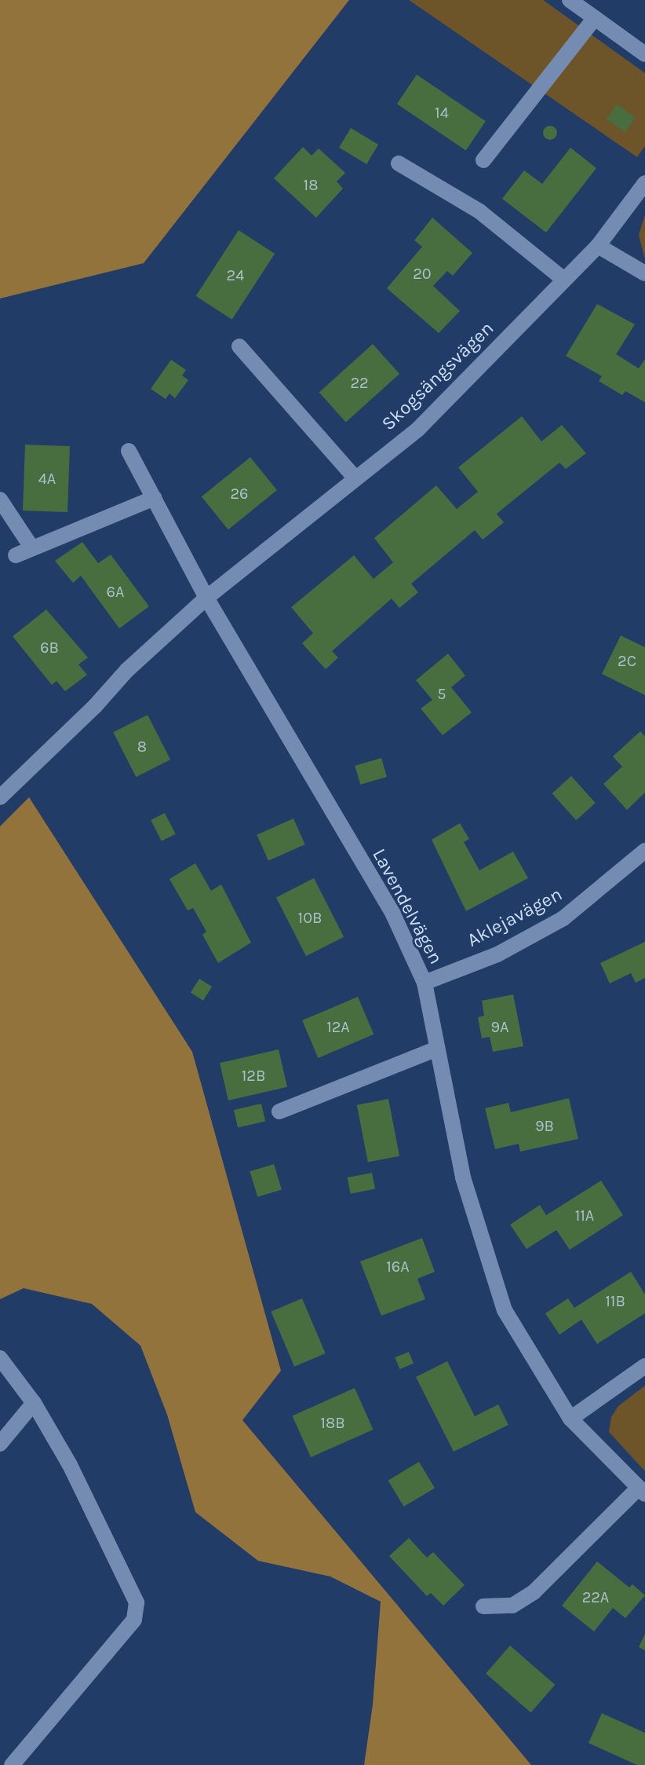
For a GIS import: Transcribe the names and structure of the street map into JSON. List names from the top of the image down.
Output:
{
  "streets": {
    "street": ["Skogsängsvägen", "Lavendelvägen", "Aklejavägen"]
  },
  "crossings": [
    ["Skogsängsvägen", "Lavendelvägen"],
    ["Lavendelvägen", "Aklejavägen"]
  ],
  "house_numbers": [
    "14",
    "18",
    "20",
    "24",
    "22",
    "4A",
    "26",
    "6A",
    "6B",
    "2C",
    "5",
    "8",
    "10B",
    "12A",
    "9A",
    "12B",
    "9B",
    "11A",
    "16A",
    "11B",
    "18B",
    "22A"
  ]
}
